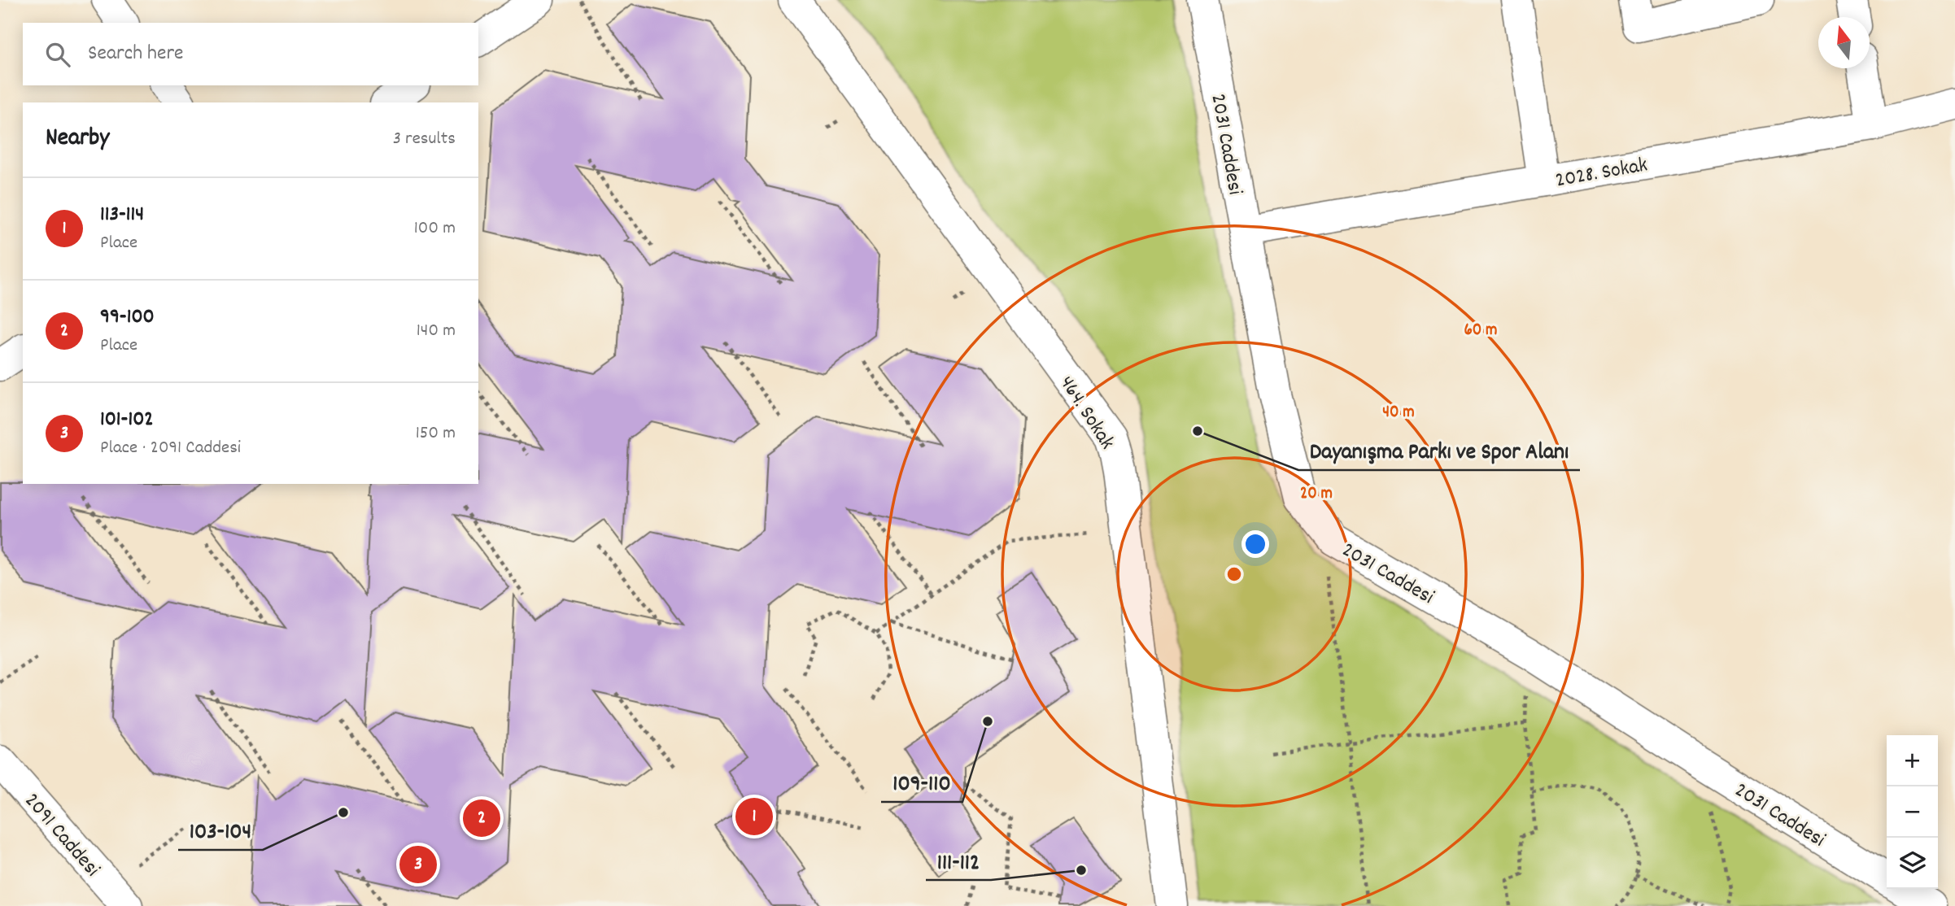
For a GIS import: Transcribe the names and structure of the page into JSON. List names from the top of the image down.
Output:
{
  "streets": {
    "street": [
      "2031 Caddesi",
      "2028. Sokak",
      "464. Sokak",
      "2091 Caddesi"
    ]
  },
  "crossings": [
    ["2031 Caddesi", "2028. Sokak"]
  ],
  "places": [
    "Dayanışma Parkı ve Spor Alanı",
    "109-110",
    "103-104",
    "111-112"
  ],
  "north": "top",
  "page": {
    "search": "Search here",
    "heading": ["Nearby", "3 results"],
    "list": [
      {
        "mark": "1",
        "name": "113-114",
        "note": "Place",
        "value": "100 m"
      },
      {
        "mark": "2",
        "name": "99-100",
        "note": "Place",
        "value": "140 m"
      },
      {
        "mark": "3",
        "name": "101-102",
        "note": "Place · 2091 Caddesi",
        "value": "150 m"
      }
    ],
    "map_buttons": ["+", "−"],
    "pins": ["1", "2", "3"]
  },
  "rings": ["60 m", "40 m", "20 m"]
}
